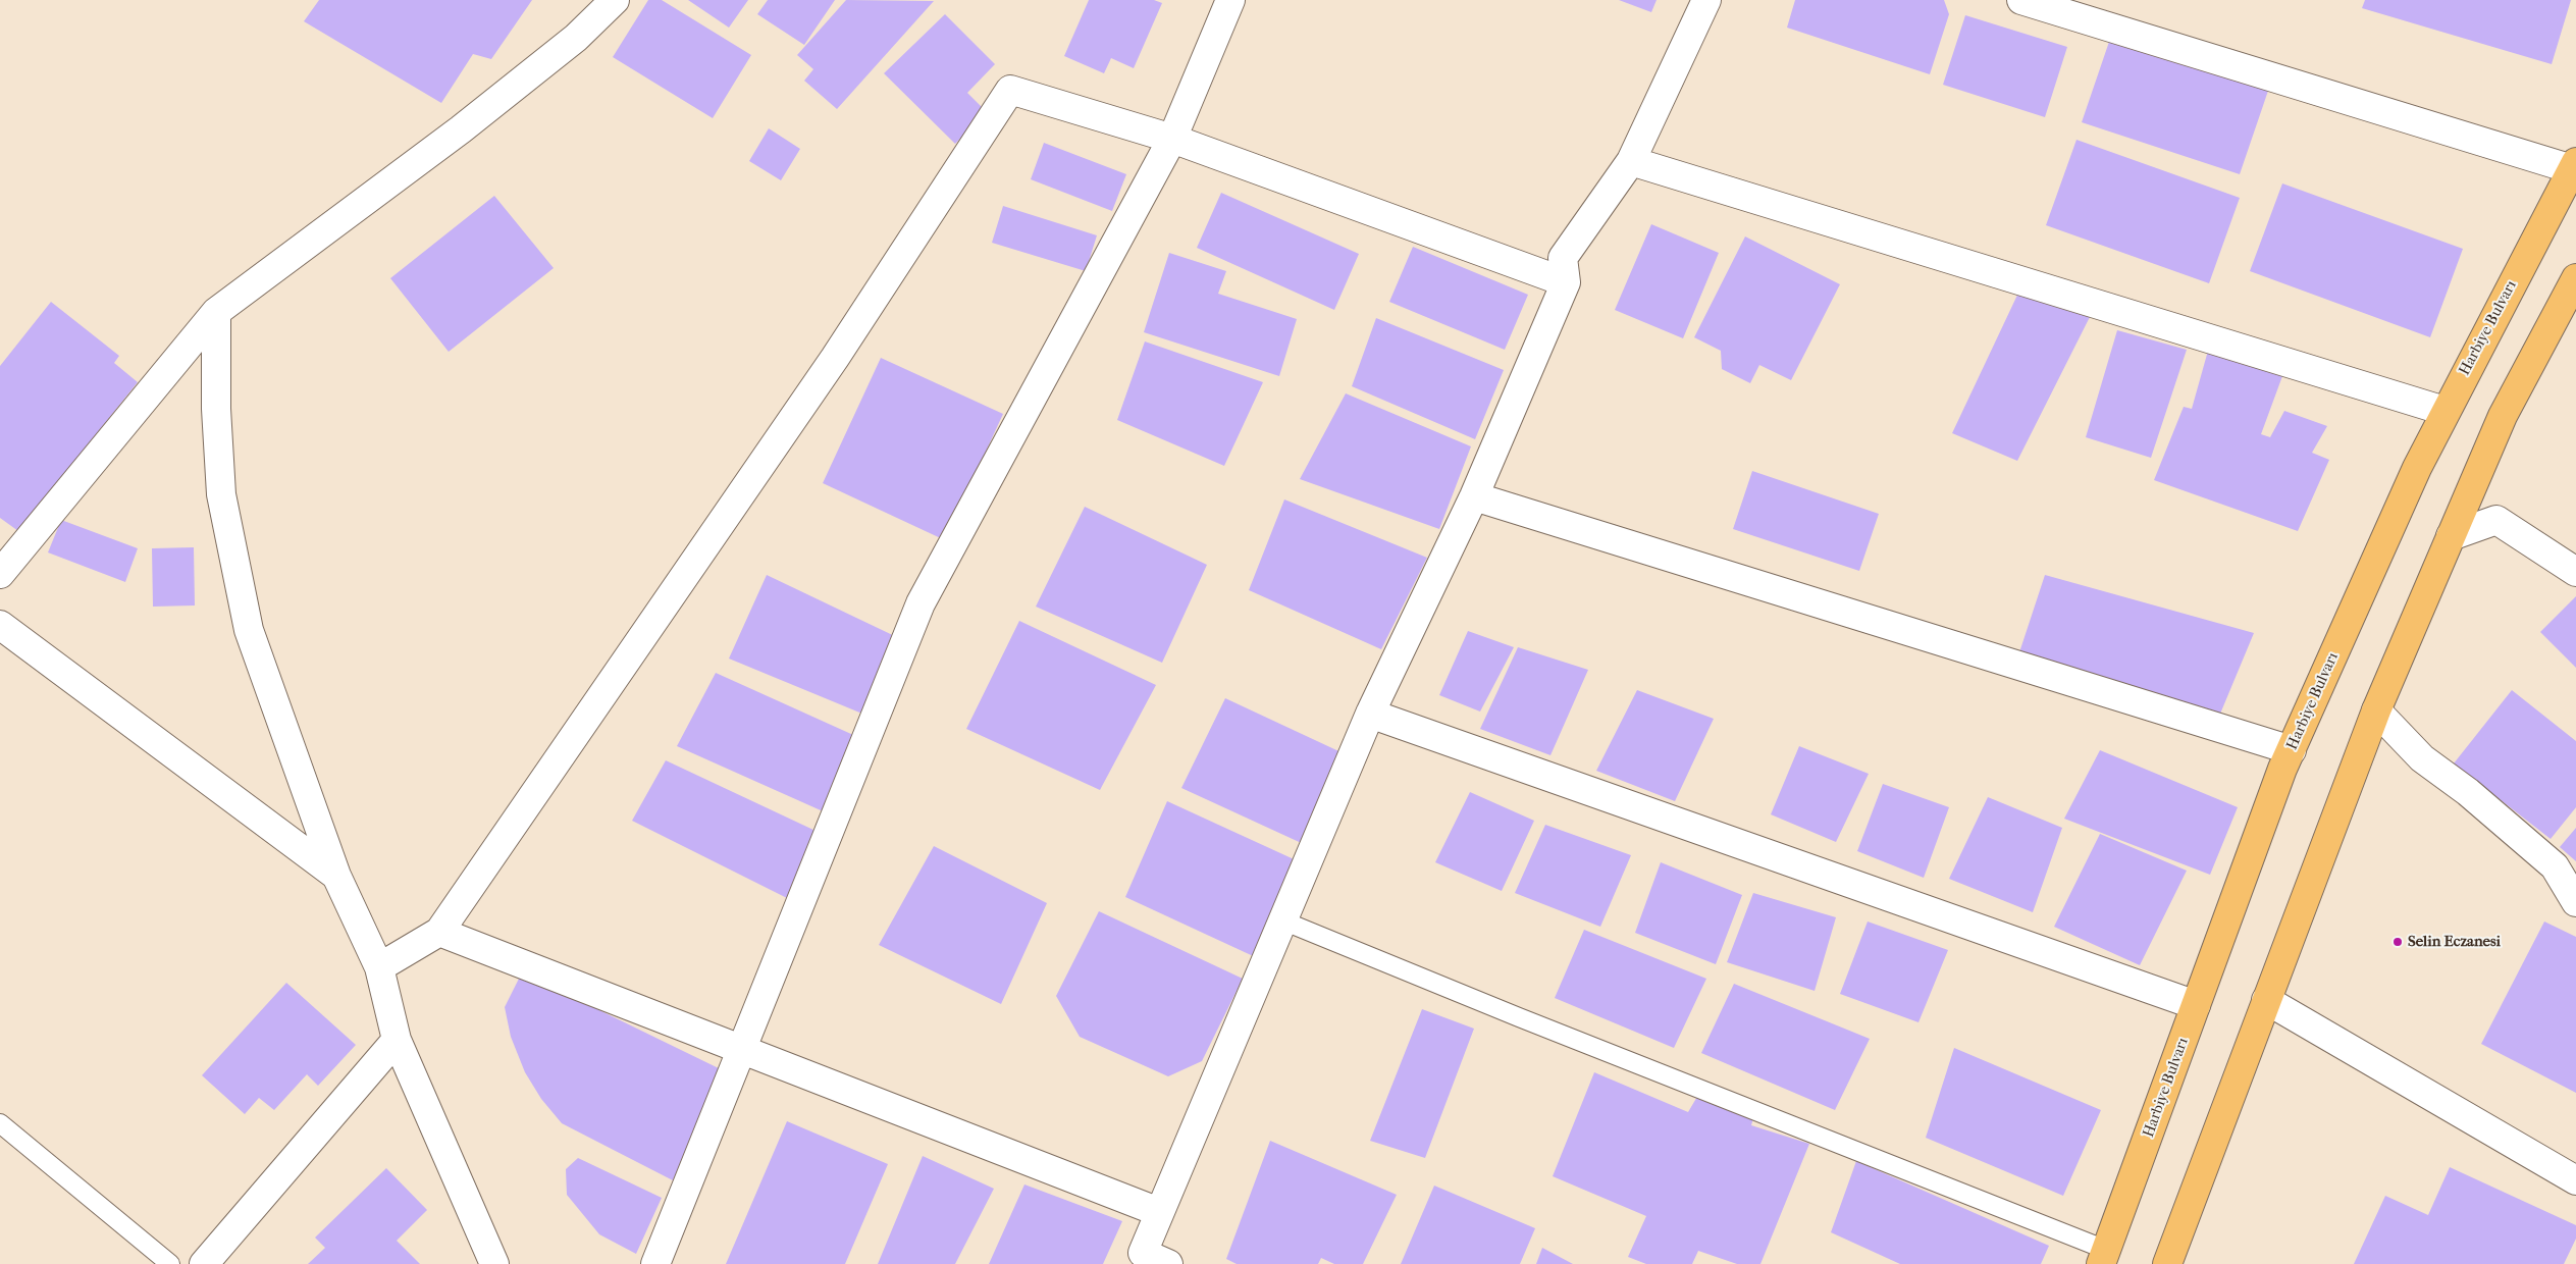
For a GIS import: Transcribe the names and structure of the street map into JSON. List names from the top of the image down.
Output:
{
  "streets": {
    "main road": ["Harbiye Bulvarı"]
  },
  "places": ["Selin Eczanesi"]
}
